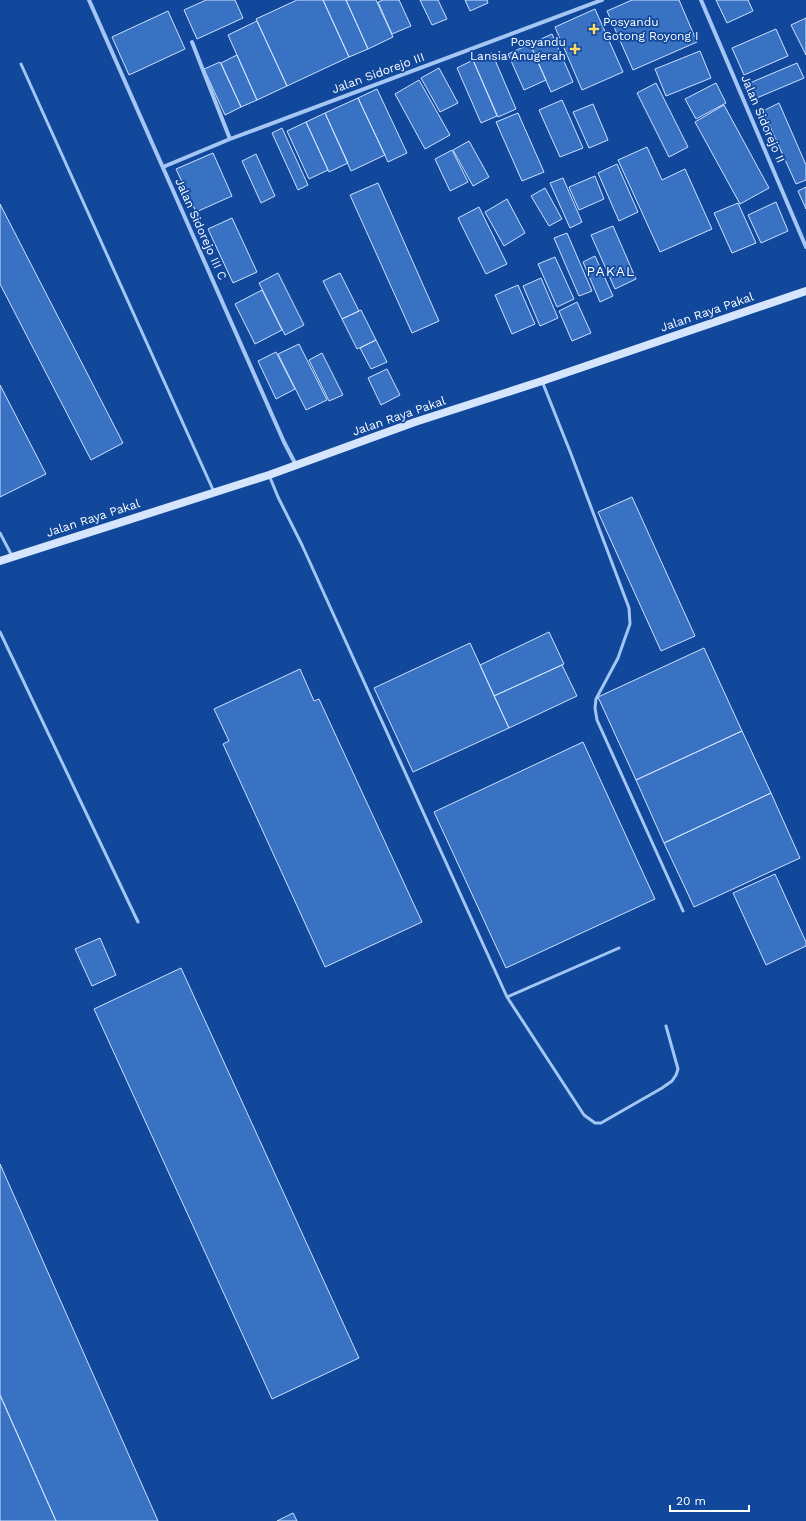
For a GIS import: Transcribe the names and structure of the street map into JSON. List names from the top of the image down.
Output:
{
  "streets": {
    "main road": ["Jalan Raya Pakal"],
    "street": ["Jalan Sidorejo III", "Jalan Sidorejo II", "Jalan Sidorejo III C"]
  },
  "crossings": [
    ["Jalan Sidorejo III", "Jalan Sidorejo III C"],
    ["Jalan Sidorejo III C", "Jalan Raya Pakal"]
  ],
  "districts": ["PAKAL"],
  "places": {
    "health": ["Posyandu Gotong Royong I", "Posyandu Lansia Anugerah"]
  },
  "scale_bar": "20 m"
}
